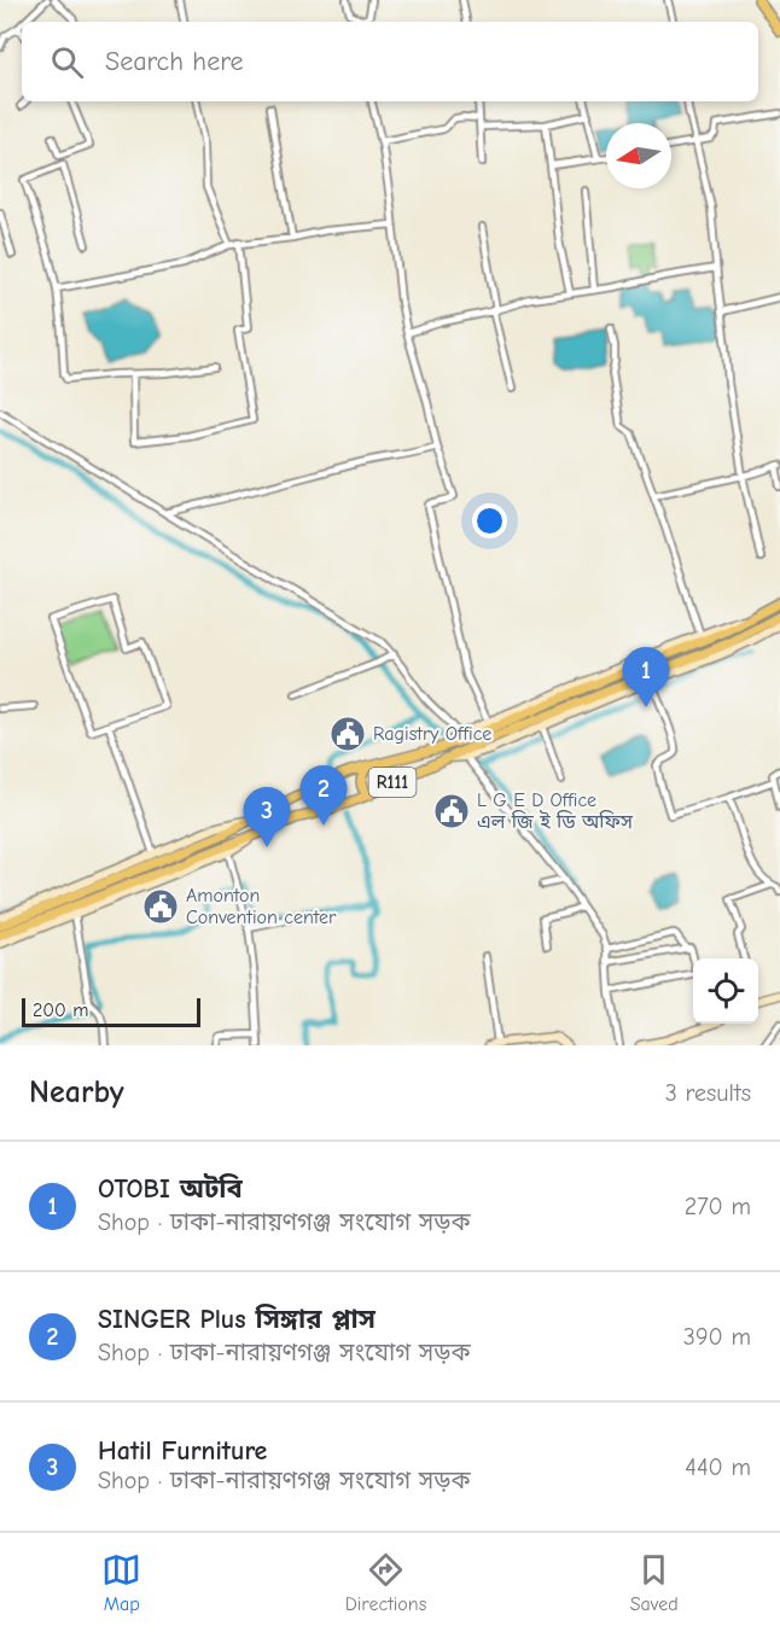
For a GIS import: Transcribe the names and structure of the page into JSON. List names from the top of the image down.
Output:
{
  "streets": {
    "main road": ["R111"]
  },
  "places": {
    "public building": ["Ragistry Office", "L G E D Office এল জি ই ডি অফিস", "Amonton Convention center"]
  },
  "scale_bar": "200 m",
  "north": "left",
  "page": {
    "search": "Search here",
    "pins": ["1", "2", "3"],
    "scale": "200 m",
    "heading": ["Nearby", "3 results"],
    "list": [
      {
        "mark": "1",
        "name": "OTOBI অটবি",
        "note": "Shop · ঢাকা-নারায়ণগঞ্জ সংযোগ সড়ক",
        "value": "270 m"
      },
      {
        "mark": "2",
        "name": "SINGER Plus সিঙ্গার প্লাস",
        "note": "Shop · ঢাকা-নারায়ণগঞ্জ সংযোগ সড়ক",
        "value": "390 m"
      },
      {
        "mark": "3",
        "name": "Hatil Furniture",
        "note": "Shop · ঢাকা-নারায়ণগঞ্জ সংযোগ সড়ক",
        "value": "440 m"
      }
    ],
    "nav": ["Map", "Directions", "Saved"]
  }
}
